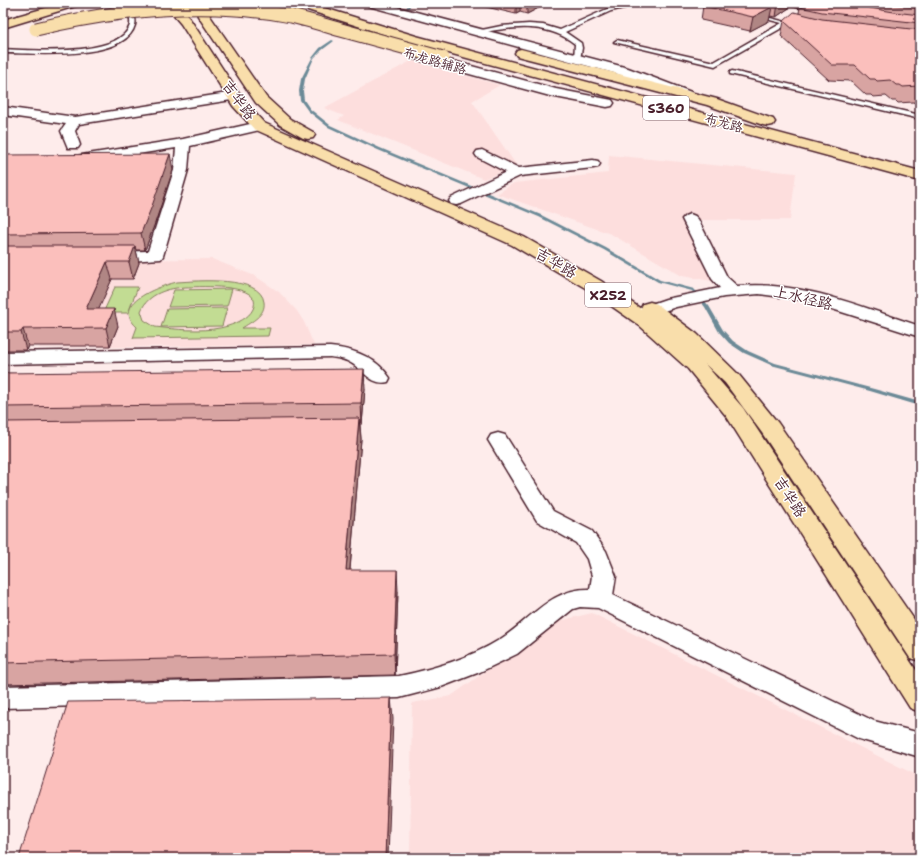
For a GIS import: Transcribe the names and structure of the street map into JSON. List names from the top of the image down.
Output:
{
  "streets": {
    "main road": [
      "布龙路辅路",
      "吉华路",
      "S360",
      "布龙路",
      "X252"
    ],
    "street": ["上水径路"]
  },
  "crossings": [
    ["吉华路", "上水径路"],
    ["S360", "布龙路"]
  ]
}
